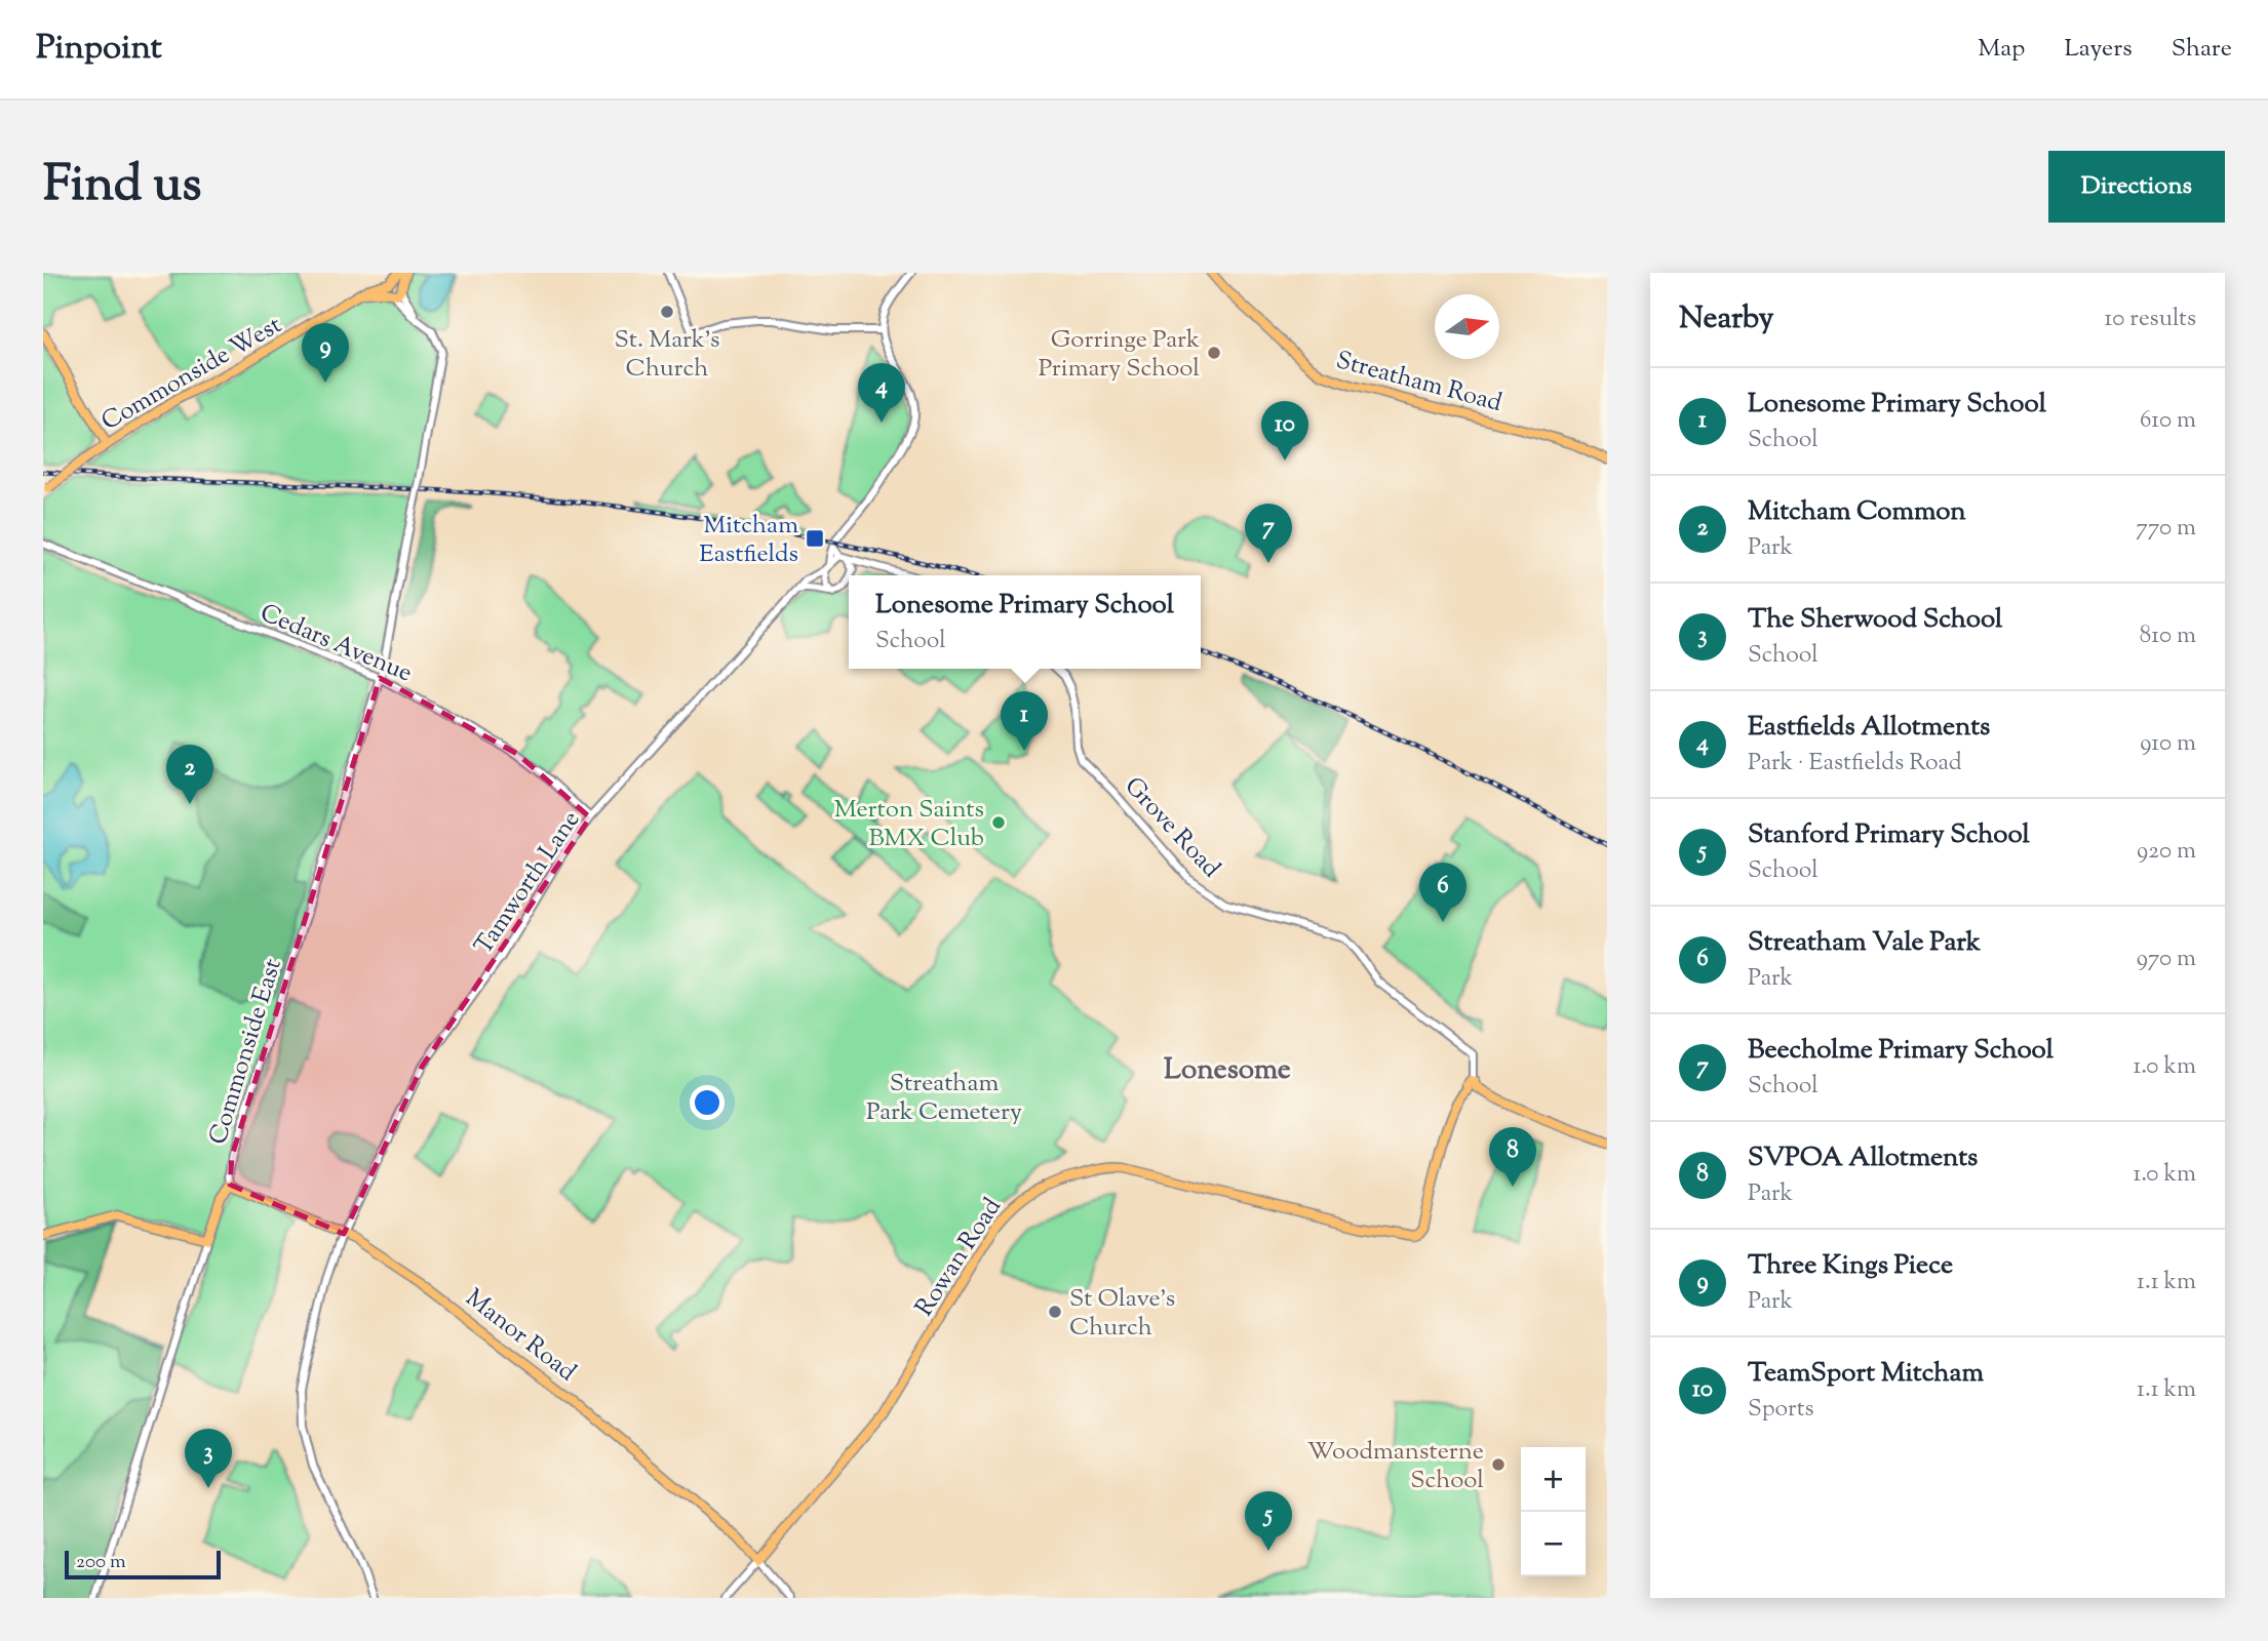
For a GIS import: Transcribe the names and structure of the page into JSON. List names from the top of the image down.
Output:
{
  "streets": {
    "main road": [
      "Commonside West",
      "Streatham Road",
      "Commonside East",
      "Rowan Road",
      "Manor Road"
    ],
    "street": ["Cedars Avenue", "Grove Road", "Tamworth Lane"]
  },
  "crossings": [
    ["Commonside West", "Commonside East"],
    ["Cedars Avenue", "Tamworth Lane"],
    ["Cedars Avenue", "Commonside East"],
    ["Grove Road", "Rowan Road"],
    ["Tamworth Lane", "Manor Road"],
    ["Commonside East", "Manor Road"],
    ["Rowan Road", "Manor Road"]
  ],
  "districts": ["Lonesome"],
  "parks": ["Streatham Park Cemetery"],
  "places": {
    "other": [
      "St. Mark's Church",
      "Gorringe Park Primary School",
      "Merton Saints BMX Club",
      "St Olave's Church",
      "Woodmansterne School"
    ],
    "transit": ["Mitcham Eastfields"]
  },
  "scale_bar": "200 m",
  "north": "right",
  "page": {
    "header": "Pinpoint",
    "nav": ["Map", "Layers", "Share"],
    "title": "Find us",
    "buttons": "Directions",
    "heading": ["Nearby", "10 results"],
    "pins": [
      "9",
      "4",
      "10",
      "7",
      "1",
      "2",
      "6",
      "8",
      "3",
      "5"
    ],
    "list": [
      {
        "mark": "1",
        "name": "Lonesome Primary School",
        "note": "School",
        "value": "610 m"
      },
      {
        "mark": "2",
        "name": "Mitcham Common",
        "note": "Park",
        "value": "770 m"
      },
      {
        "mark": "3",
        "name": "The Sherwood School",
        "note": "School",
        "value": "810 m"
      },
      {
        "mark": "4",
        "name": "Eastfields Allotments",
        "note": "Park · Eastfields Road",
        "value": "910 m"
      },
      {
        "mark": "5",
        "name": "Stanford Primary School",
        "note": "School",
        "value": "920 m"
      },
      {
        "mark": "6",
        "name": "Streatham Vale Park",
        "note": "Park",
        "value": "970 m"
      },
      {
        "mark": "7",
        "name": "Beecholme Primary School",
        "note": "School",
        "value": "1.0 km"
      },
      {
        "mark": "8",
        "name": "SVPOA Allotments",
        "note": "Park",
        "value": "1.0 km"
      },
      {
        "mark": "9",
        "name": "Three Kings Piece",
        "note": "Park",
        "value": "1.1 km"
      },
      {
        "mark": "10",
        "name": "TeamSport Mitcham",
        "note": "Sports",
        "value": "1.1 km"
      }
    ],
    "popup": ["Lonesome Primary School", "School"],
    "map_buttons": ["+", "−"],
    "scale": "200 m"
  }
}
